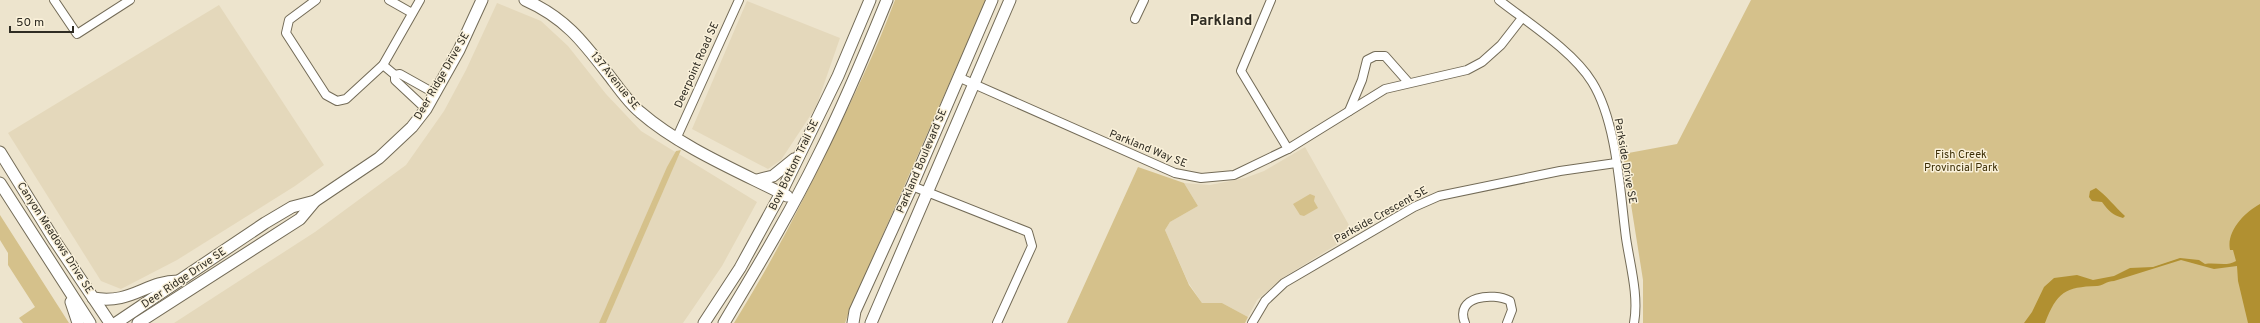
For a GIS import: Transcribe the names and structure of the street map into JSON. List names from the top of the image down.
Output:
{
  "streets": {
    "street": [
      "Deerpoint Road SE",
      "Deer Ridge Drive SE",
      "137 Avenue SE",
      "Parkland Way SE",
      "Parkland Boulevard SE",
      "Parkside Drive SE",
      "Bow Bottom Trail SE",
      "Parkside Crescent SE",
      "Canyon Meadows Drive SE"
    ]
  },
  "crossings": [
    ["Deerpoint Road SE", "137 Avenue SE"],
    ["137 Avenue SE", "Bow Bottom Trail SE"],
    ["Parkland Way SE", "Parkland Boulevard SE"],
    ["Parkland Way SE", "Parkside Drive SE"],
    ["Parkside Drive SE", "Parkside Crescent SE"]
  ],
  "districts": ["Parkland"],
  "parks": ["Fish Creek Provincial Park"],
  "scale_bar": "50 m"
}
